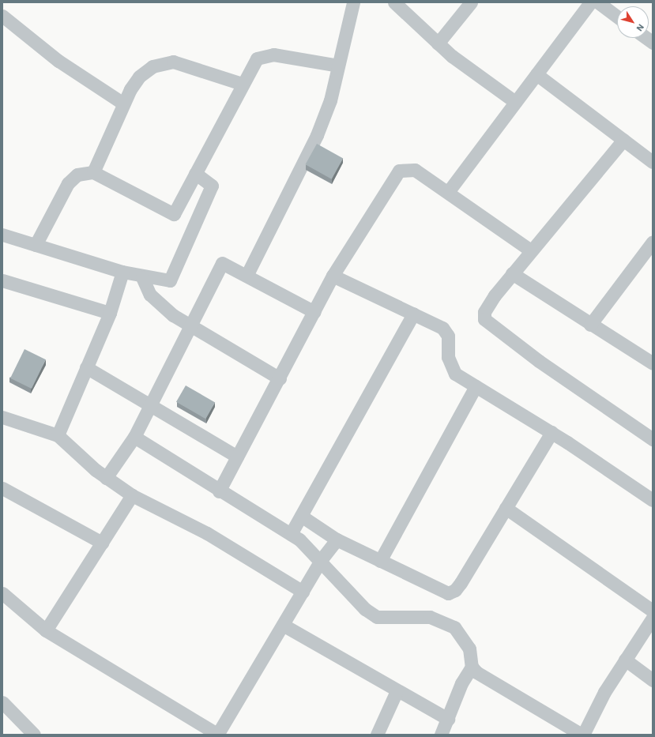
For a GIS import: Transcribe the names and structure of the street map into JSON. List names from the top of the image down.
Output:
{
  "north": "bottom right"
}
